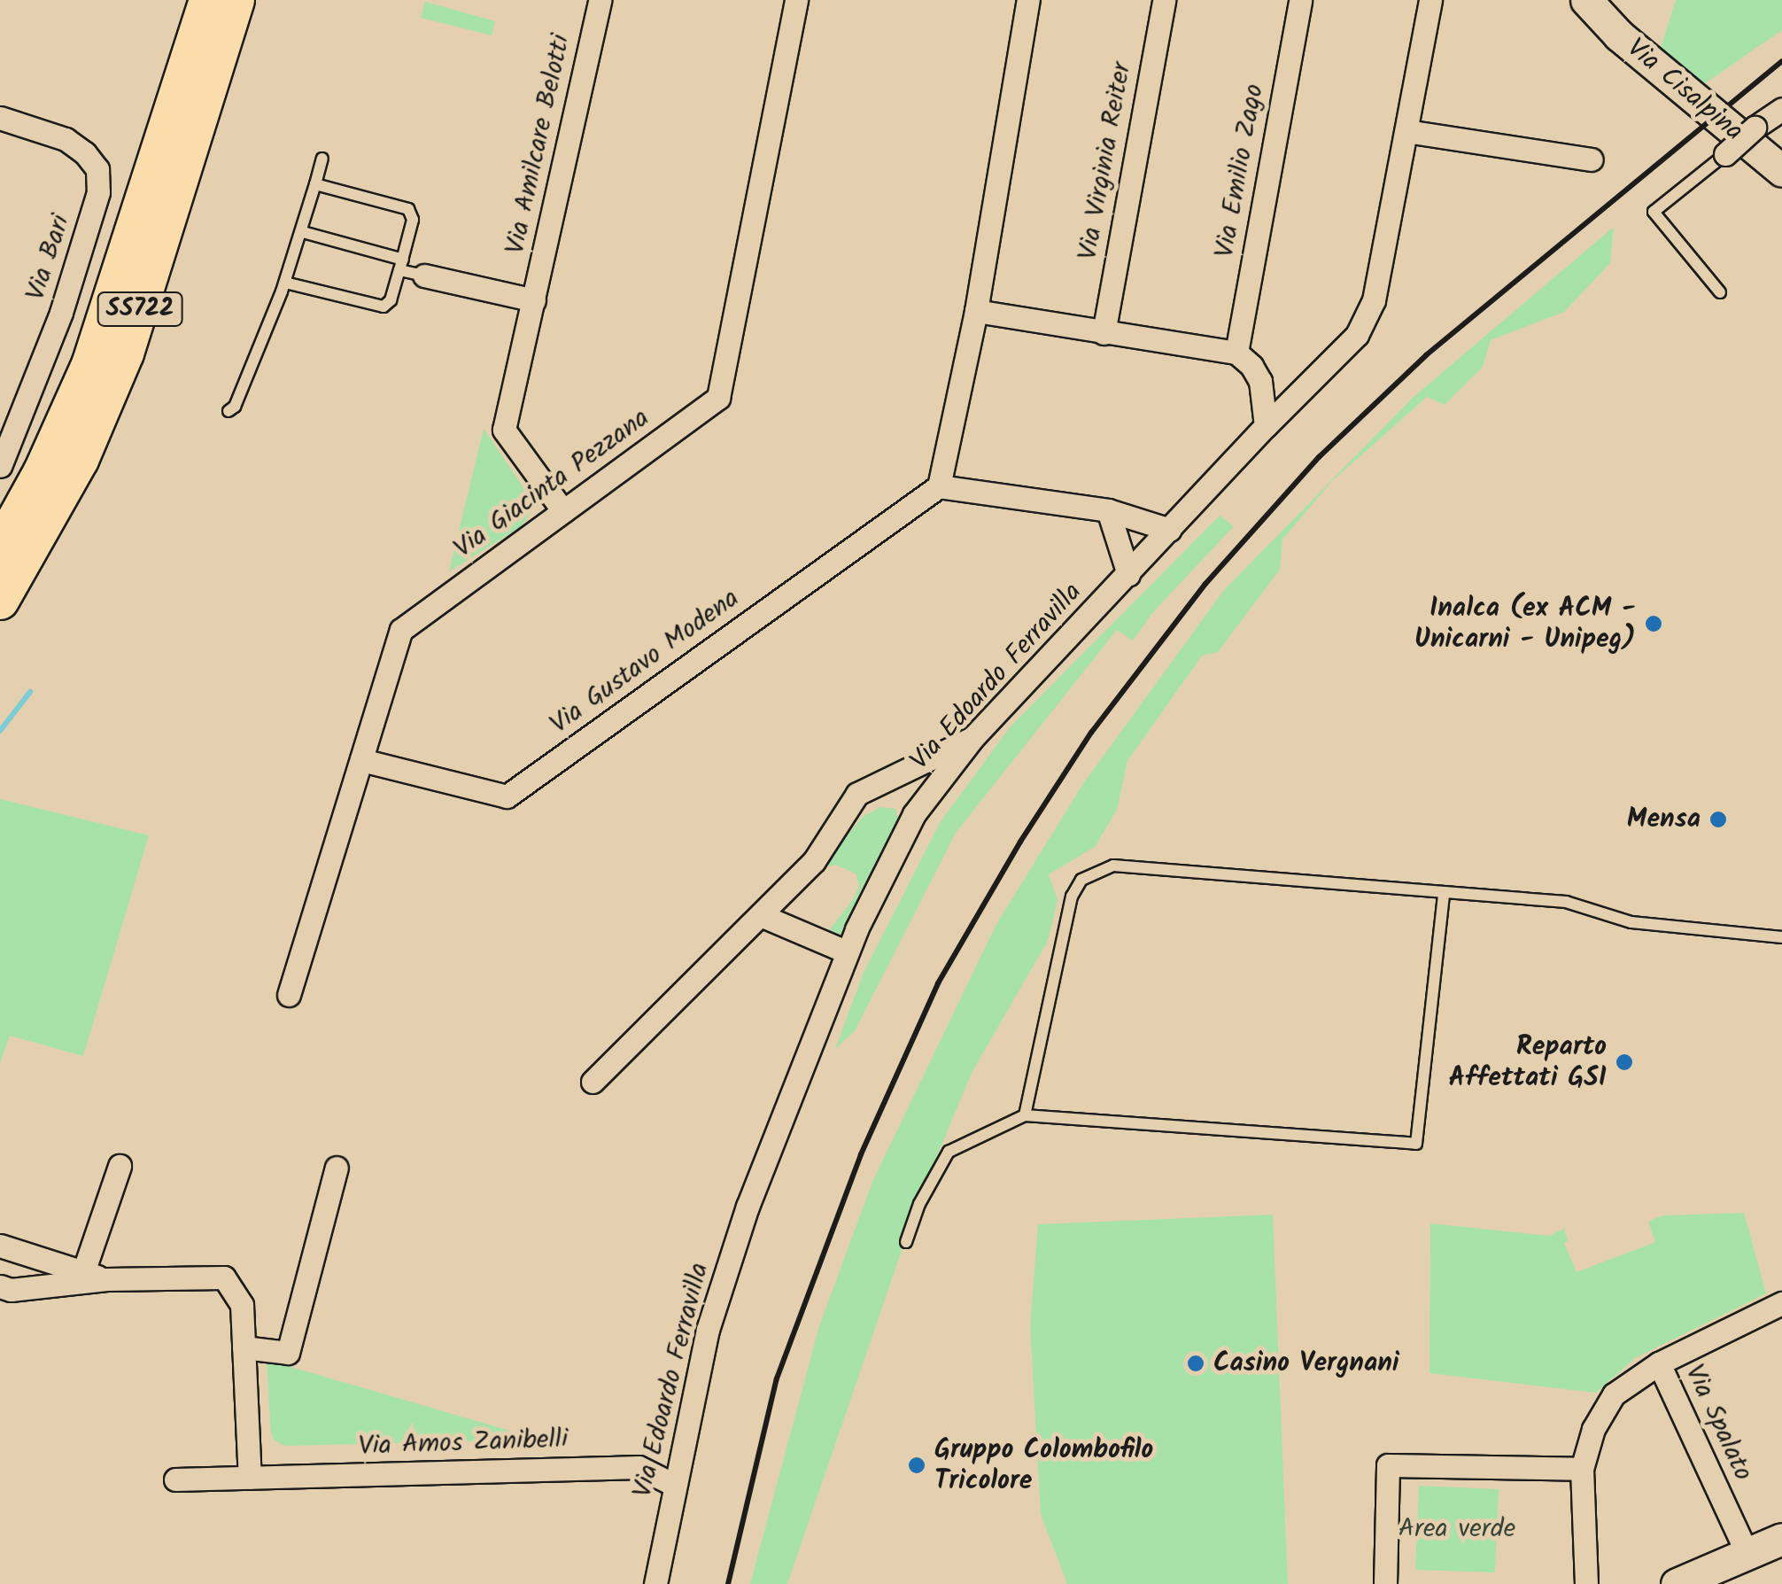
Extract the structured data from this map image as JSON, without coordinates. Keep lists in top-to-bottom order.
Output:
{
  "streets": {
    "highway": ["SS722"],
    "main road": ["Via Cisalpina"],
    "street": [
      "Via Amilcare Belotti",
      "Via Virginia Reiter",
      "Via Emilio Zago",
      "Via Bari",
      "Via Giacinta Pezzana",
      "Via Gustavo Modena",
      "Via Edoardo Ferravilla",
      "Via Spalato",
      "Via Amos Zanibelli"
    ]
  },
  "crossings": [
    ["Via Amilcare Belotti", "Via Giacinta Pezzana"],
    ["Via Giacinta Pezzana", "Via Gustavo Modena"],
    ["Via Edoardo Ferravilla", "Via Amos Zanibelli"]
  ],
  "parks": ["Area verde"],
  "places": [
    "Inalca (ex ACM - Unicarni - Unipeg)",
    "Mensa",
    "Reparto Affettati GSI",
    "Casino Vergnani",
    "Gruppo Colombofilo Tricolore"
  ]
}
